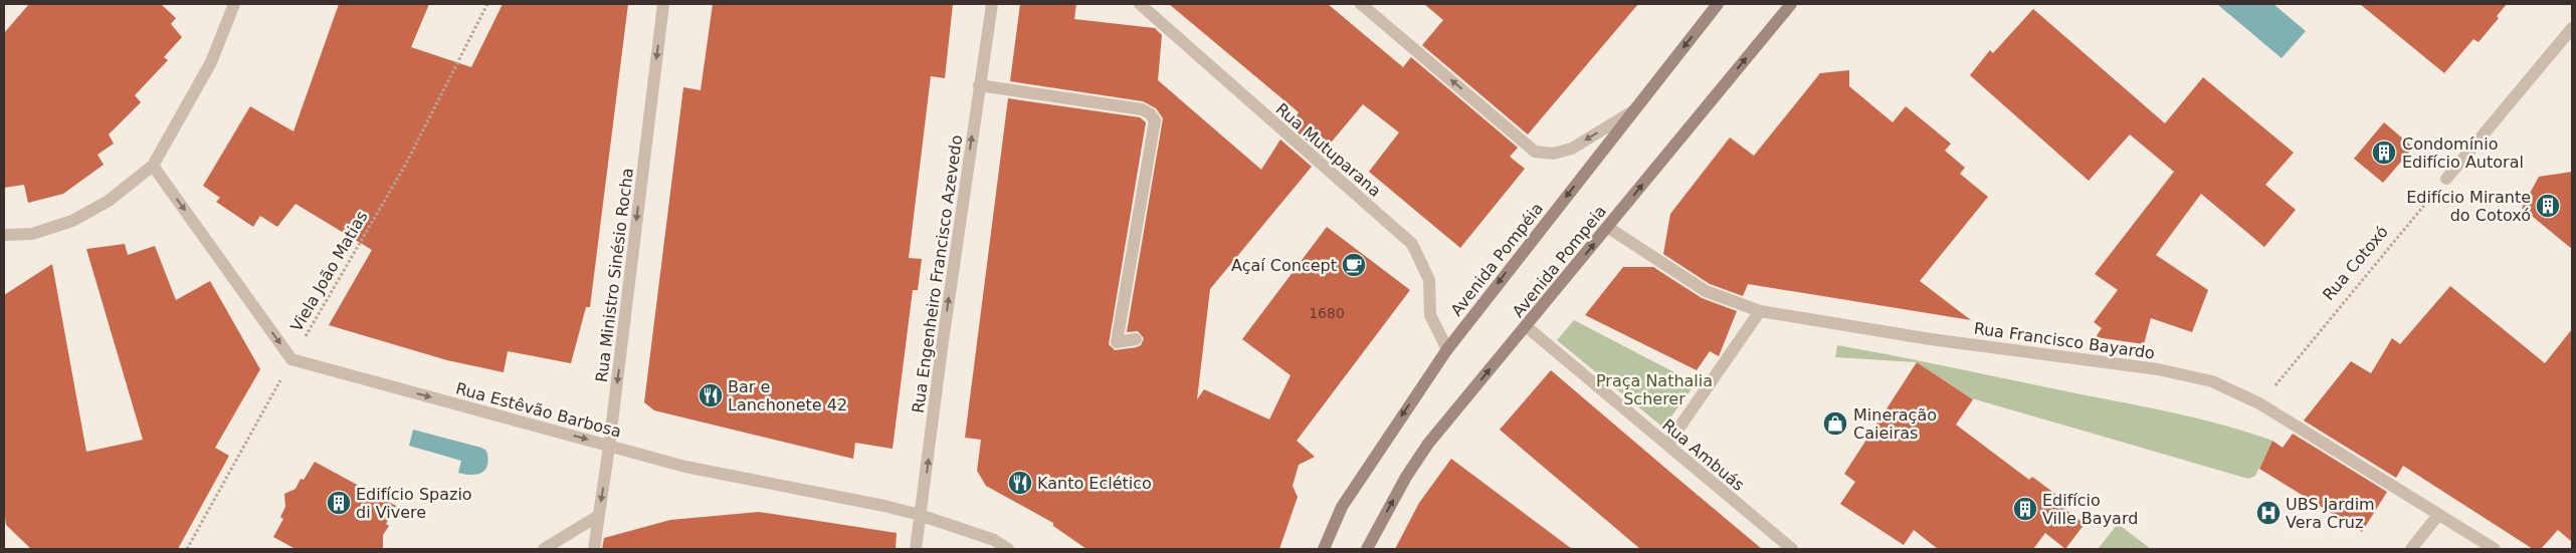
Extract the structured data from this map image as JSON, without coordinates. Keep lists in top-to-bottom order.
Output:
{
  "streets": {
    "main road": ["Avenida Pompéia", "Avenida Pompeia"],
    "street": [
      "Rua Mutuparana",
      "Rua Engenheiro Francisco Azevedo",
      "Rua Ministro Sinésio Rocha",
      "Rua Francisco Bayardo",
      "Rua Estêvão Barbosa",
      "Rua Ambuás"
    ],
    "path": ["Rua Cotoxó", "Viela João Matias"]
  },
  "crossings": [
    ["Rua Mutuparana", "Avenida Pompéia"],
    ["Avenida Pompeia", "Rua Francisco Bayardo"],
    ["Avenida Pompeia", "Rua Ambuás"],
    ["Rua Cotoxó", "Rua Francisco Bayardo"],
    ["Viela João Matias", "Rua Estêvão Barbosa"],
    ["Rua Engenheiro Francisco Azevedo", "Rua Estêvão Barbosa"],
    ["Rua Ministro Sinésio Rocha", "Rua Estêvão Barbosa"]
  ],
  "one_way": [
    "Avenida Pompéia",
    "Avenida Pompeia",
    "Rua Engenheiro Francisco Azevedo",
    "Rua Ministro Sinésio Rocha",
    "Rua Estêvão Barbosa"
  ],
  "parks": ["Praça Nathalia Scherer"],
  "places": {
    "building": [
      "Condomínio Edifício Autoral",
      "Edifício Mirante do Cotoxó",
      "Edifício Spazio di Vivere",
      "Edifício Ville Bayard"
    ],
    "cafe": ["Açaí Concept"],
    "restaurant": ["Bar e Lanchonete 42", "Kanto Eclético"],
    "shop": ["Mineração Caieiras"],
    "hospital": ["UBS Jardim Vera Cruz"]
  },
  "house_numbers": ["1680"]
}
